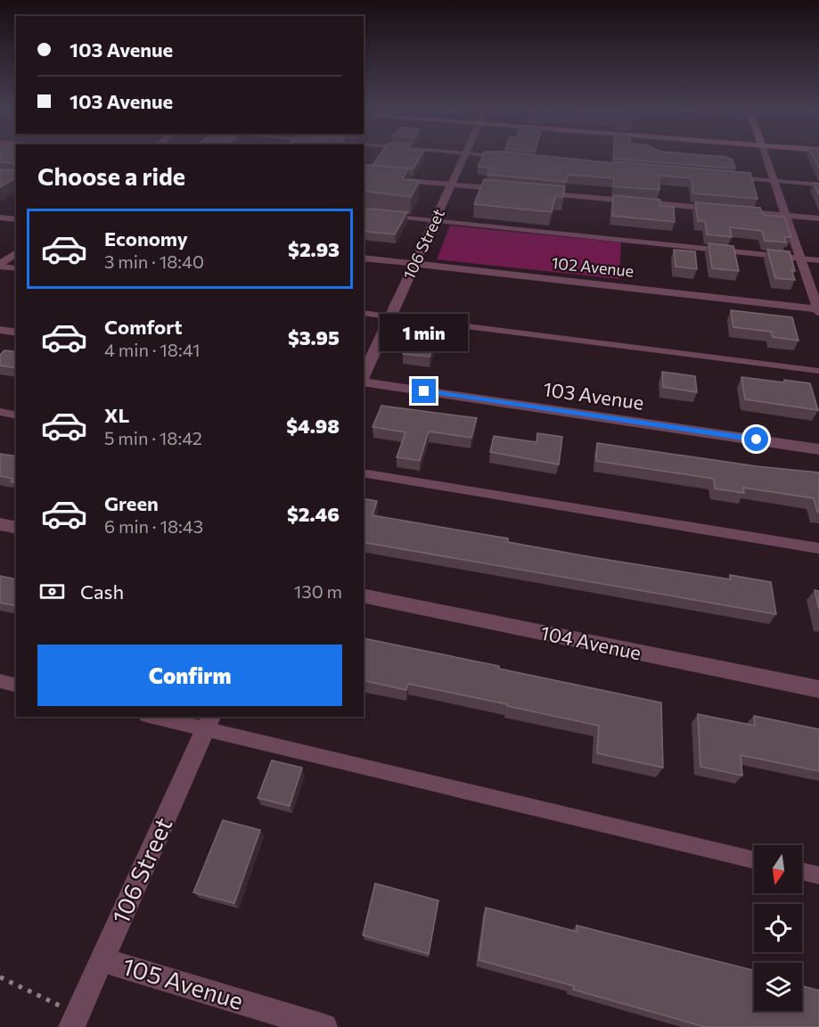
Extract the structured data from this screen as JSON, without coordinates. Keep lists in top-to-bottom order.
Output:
{
  "streets": {
    "street": [
      "106 Street",
      "102 Avenue",
      "103 Avenue",
      "104 Avenue",
      "105 Avenue"
    ]
  },
  "crossings": [
    ["106 Street", "102 Avenue"],
    ["106 Street", "105 Avenue"]
  ],
  "north": "bottom",
  "page": {
    "banner": ["103 Avenue", "103 Avenue"],
    "heading": "Choose a ride",
    "list": [
      {
        "name": "Economy",
        "note": "3 min · 18:40",
        "value": "$2.93"
      },
      {
        "name": "Comfort",
        "note": "4 min · 18:41",
        "value": "$3.95"
      },
      {
        "name": "XL",
        "note": "5 min · 18:42",
        "value": "$4.98"
      },
      {
        "name": "Green",
        "note": "6 min · 18:43",
        "value": "$2.46"
      }
    ],
    "bubble": "1 min",
    "pay": ["Cash", "130 m"],
    "buttons": "Confirm"
  }
}
